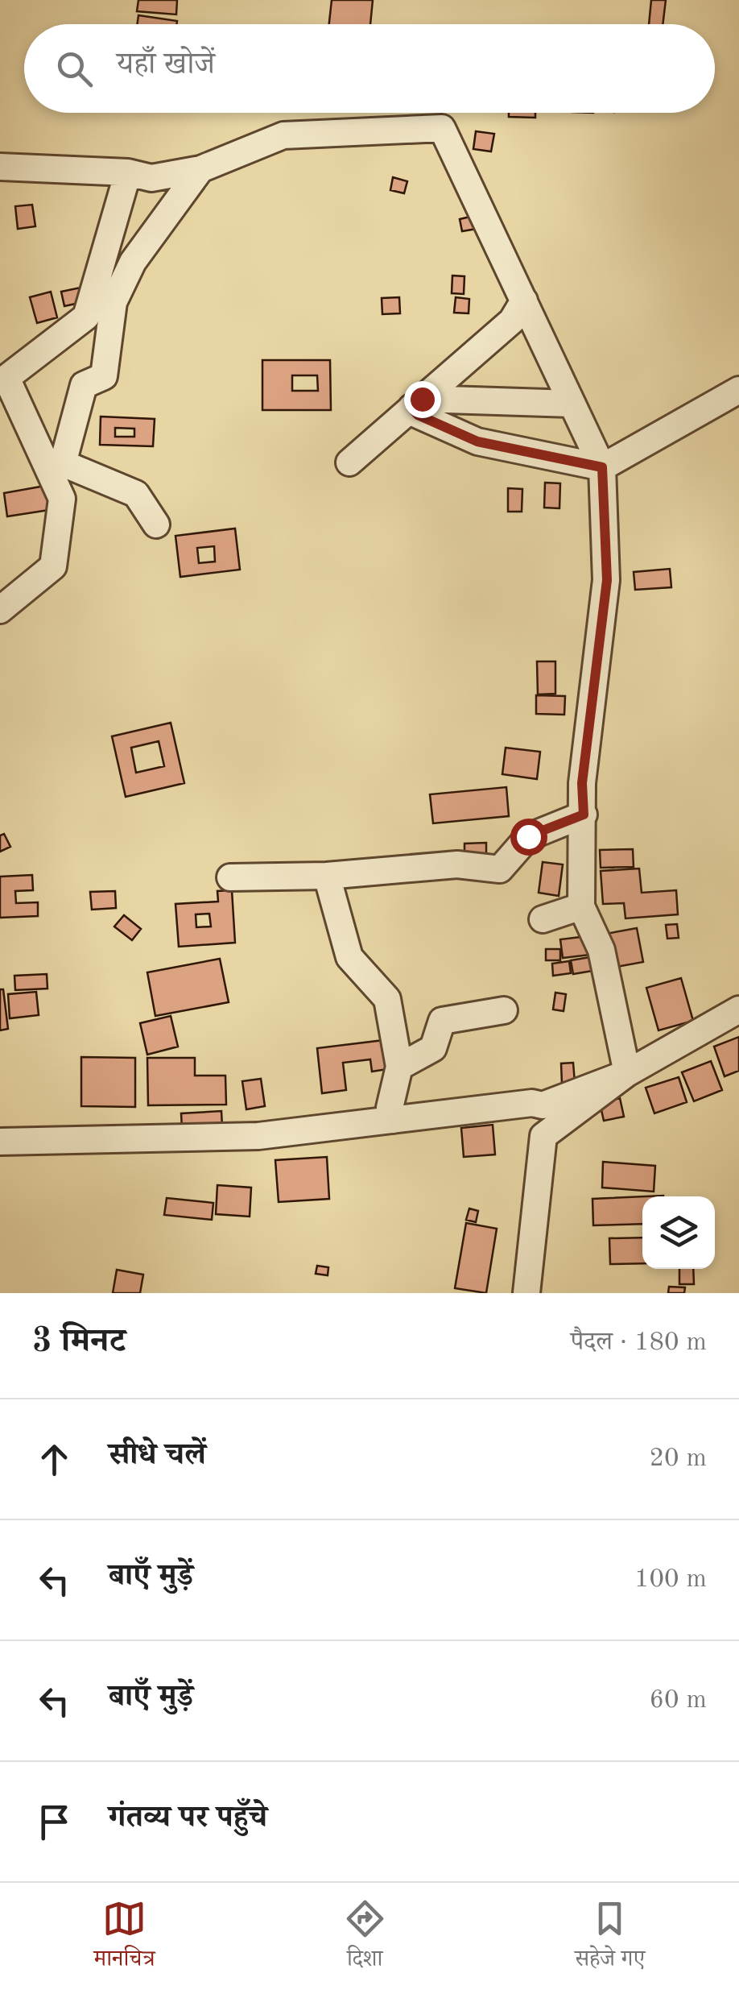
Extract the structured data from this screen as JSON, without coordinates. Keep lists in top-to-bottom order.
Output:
{
  "page": {
    "search": "यहाँ खोजें",
    "heading": ["3 मिनट", "पैदल · 180 m"],
    "list": [
      ["सीधे चलें", "20 m"],
      ["बाएँ मुड़ें", "100 m"],
      ["बाएँ मुड़ें", "60 m"],
      "गंतव्य पर पहुँचे"
    ],
    "nav": ["मानचित्र", "दिशा", "सहेजे गए"]
  }
}
